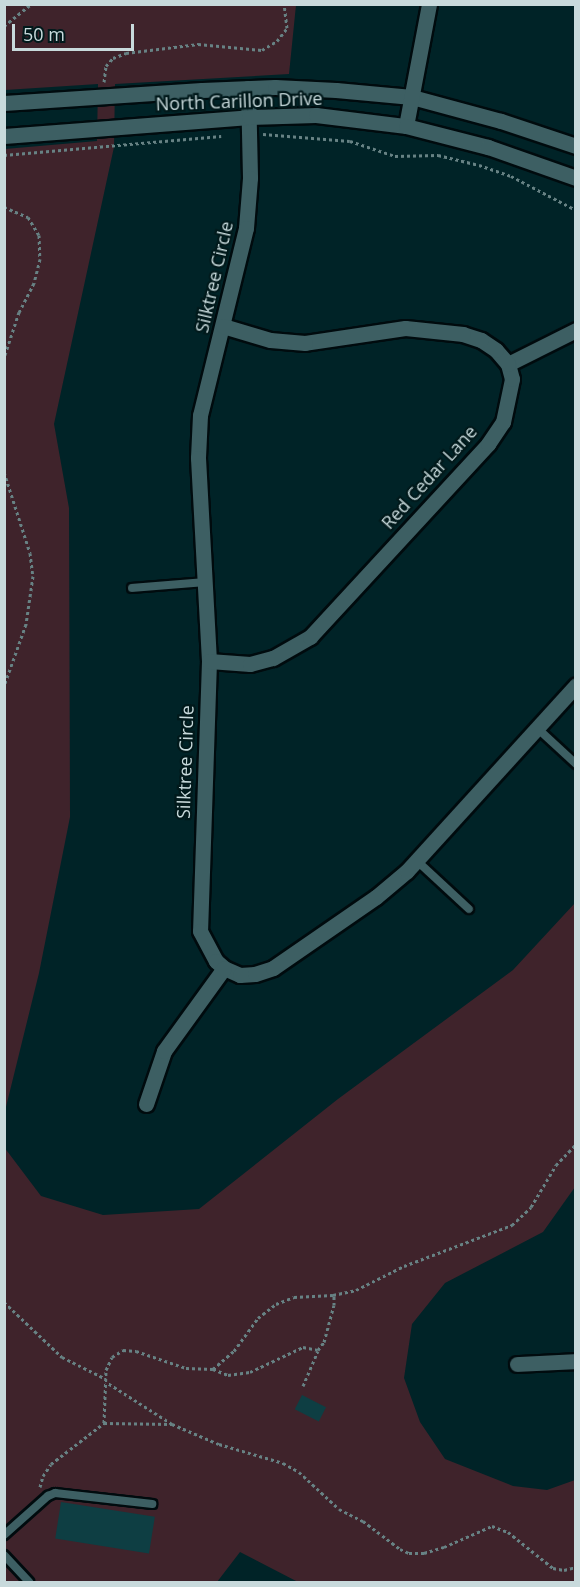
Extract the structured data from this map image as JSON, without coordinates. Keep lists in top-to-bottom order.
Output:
{
  "streets": {
    "street": ["North Carillon Drive", "Silktree Circle", "Red Cedar Lane"]
  },
  "crossings": [
    ["North Carillon Drive", "Silktree Circle"],
    ["Silktree Circle", "Red Cedar Lane"]
  ],
  "scale_bar": "50 m"
}
